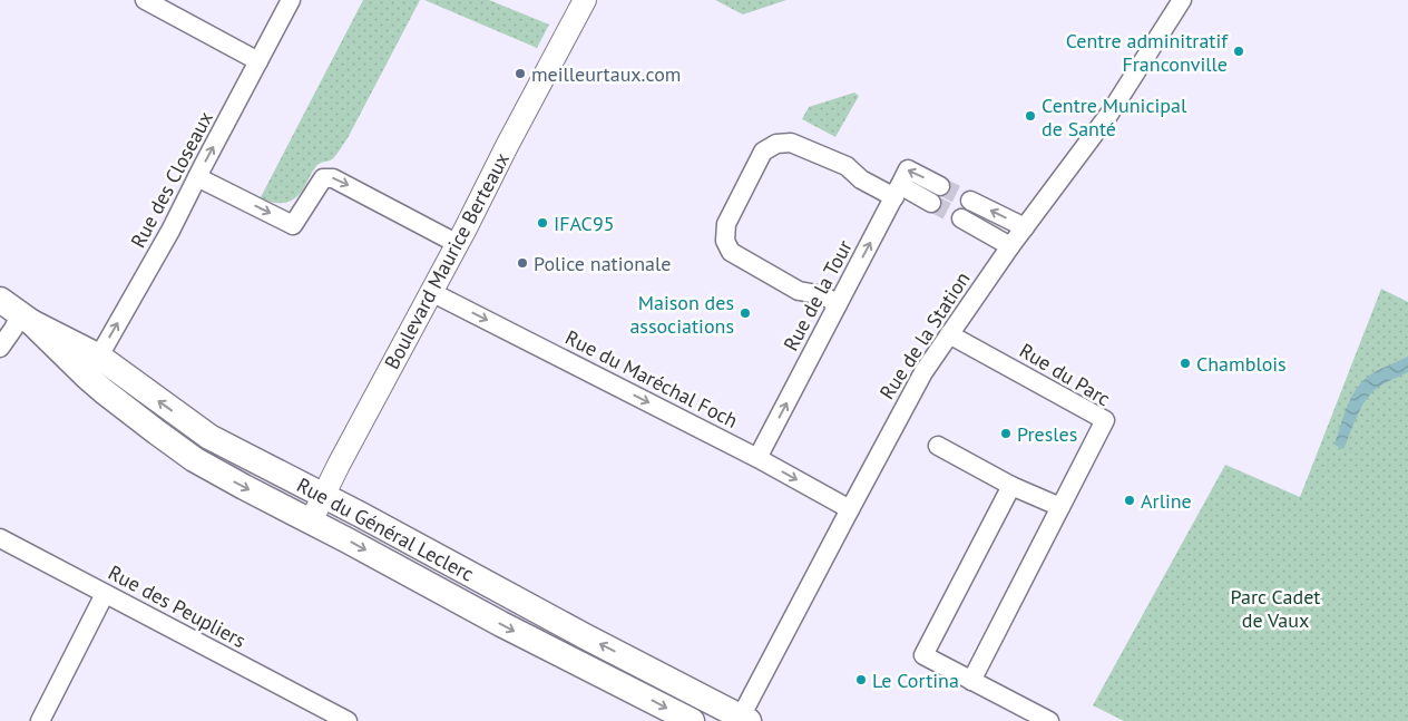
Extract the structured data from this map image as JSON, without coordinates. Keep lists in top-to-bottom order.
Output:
{
  "streets": {
    "main road": ["Rue du Général Leclerc"],
    "street": [
      "Rue des Closeaux",
      "Boulevard Maurice Berteaux",
      "Rue de la Tour",
      "Rue de la Station",
      "Rue du Parc",
      "Rue du Maréchal Foch",
      "Rue des Peupliers"
    ]
  },
  "crossings": [
    ["Rue des Closeaux", "Rue du Général Leclerc"],
    ["Boulevard Maurice Berteaux", "Rue du Maréchal Foch"],
    ["Boulevard Maurice Berteaux", "Rue du Général Leclerc"],
    ["Rue de la Tour", "Rue du Maréchal Foch"],
    ["Rue de la Station", "Rue du Parc"],
    ["Rue de la Station", "Rue du Maréchal Foch"],
    ["Rue de la Station", "Rue du Général Leclerc"]
  ],
  "one_way": ["Rue des Closeaux", "Rue de la Tour", "Rue du Maréchal Foch"],
  "parks": ["Parc Cadet de Vaux"],
  "places": [
    "Centre adminitratif Franconville",
    "meilleurtaux.com",
    "Centre Municipal de Santé",
    "IFAC95",
    "Police nationale",
    "Maison des associations",
    "Chamblois",
    "Presles",
    "Arline",
    "Le Cortina"
  ]
}
